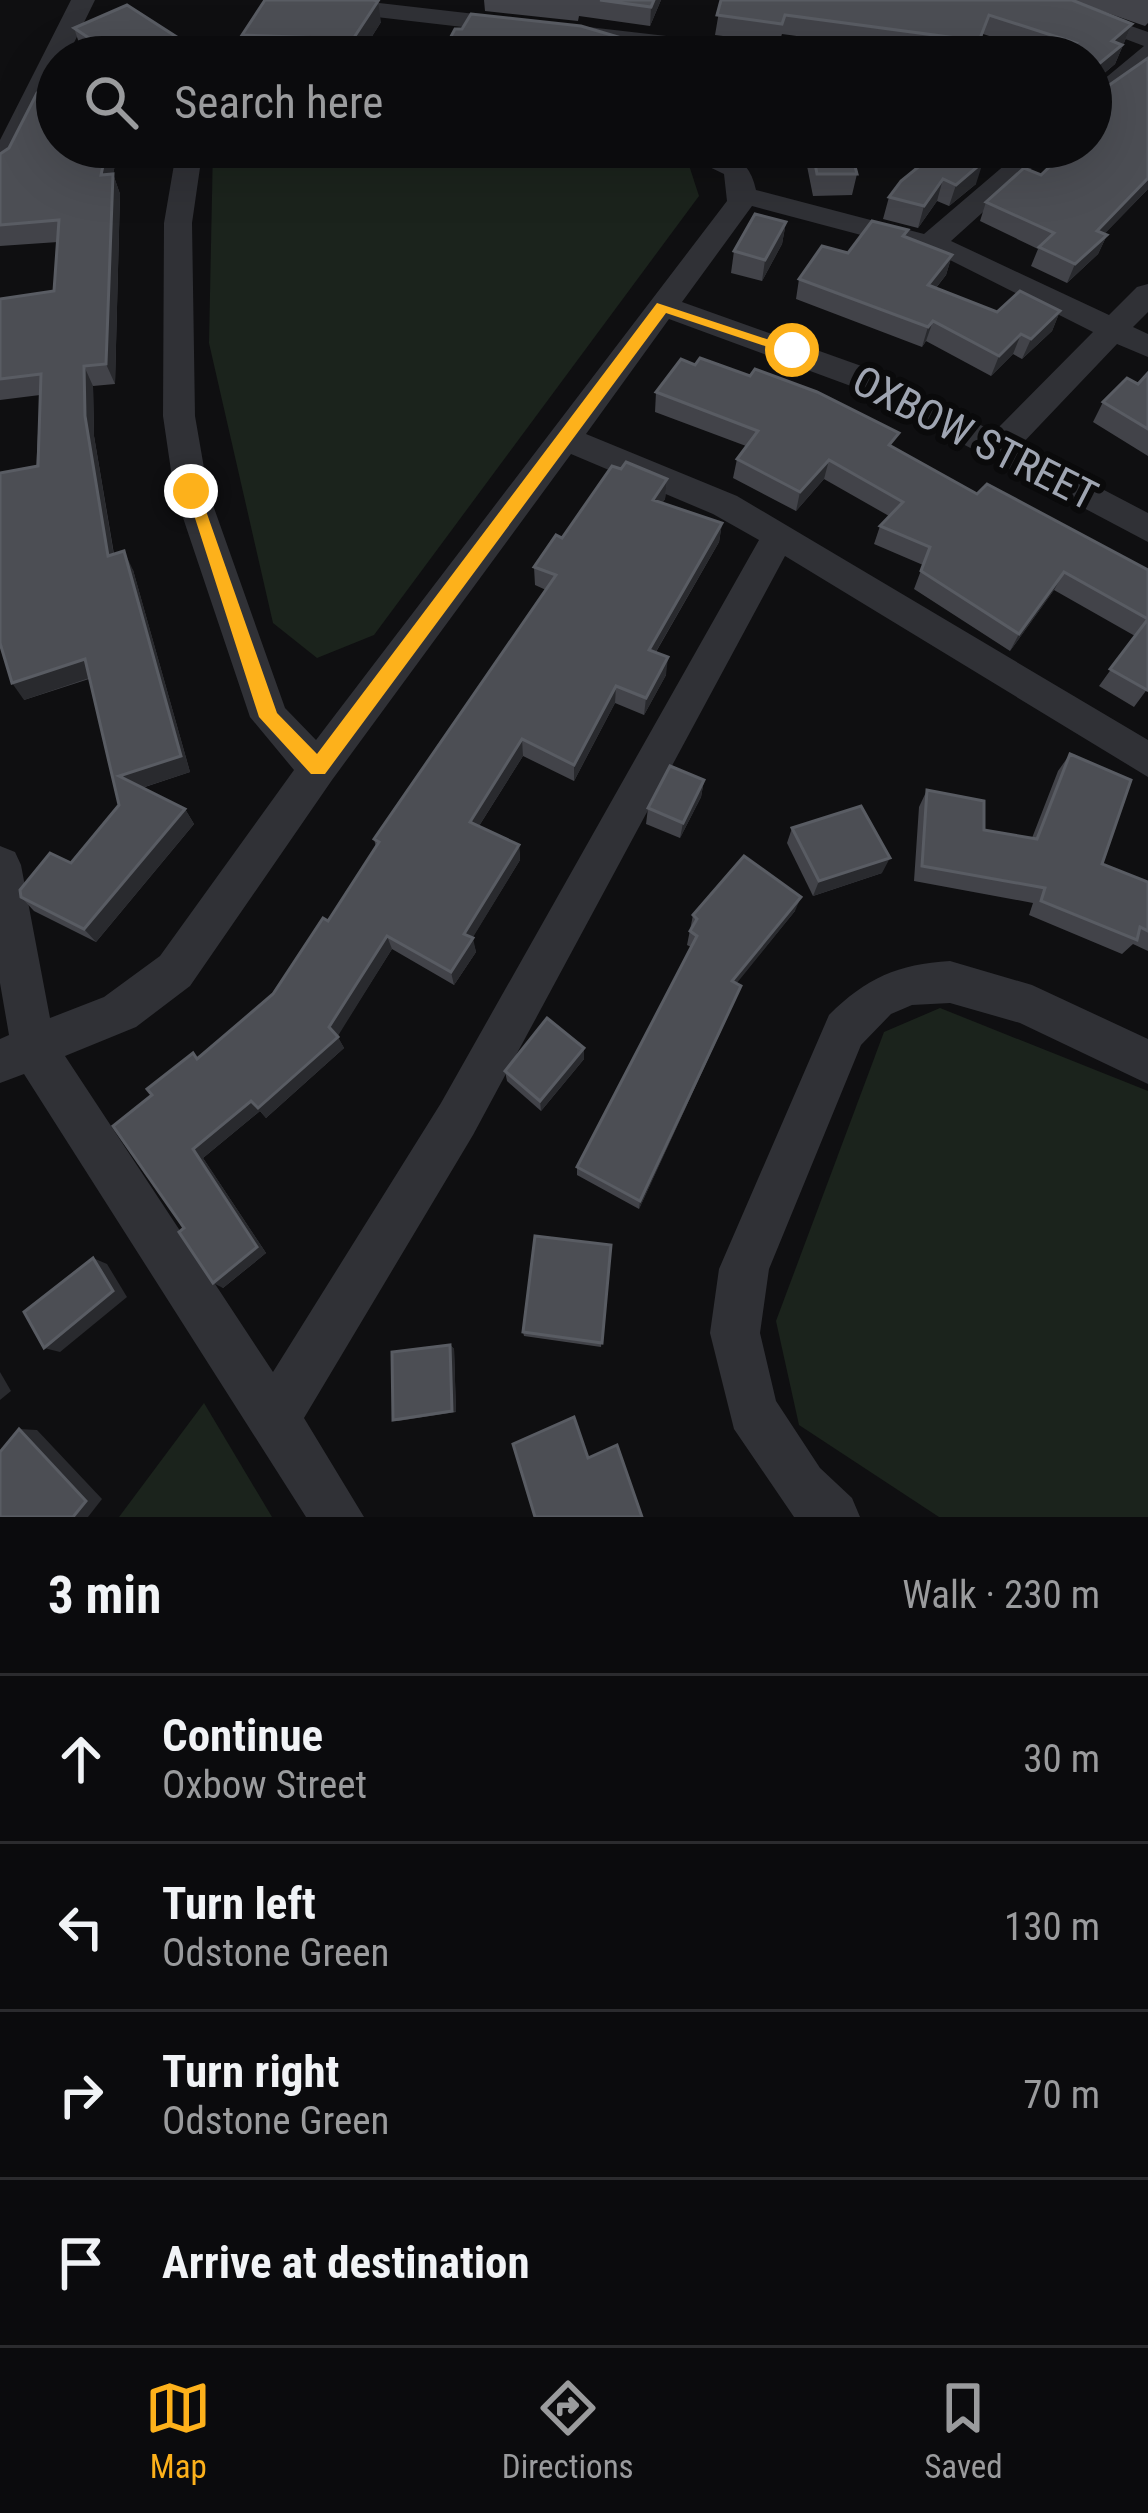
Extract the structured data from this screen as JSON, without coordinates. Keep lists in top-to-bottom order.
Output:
{
  "streets": {
    "street": ["OXBOW STREET"]
  },
  "page": {
    "search": "Search here",
    "heading": ["3 min", "Walk · 230 m"],
    "list": [
      ["Continue", "Oxbow Street", "30 m"],
      ["Turn left", "Odstone Green", "130 m"],
      ["Turn right", "Odstone Green", "70 m"],
      "Arrive at destination"
    ],
    "nav": ["Map", "Directions", "Saved"]
  }
}
